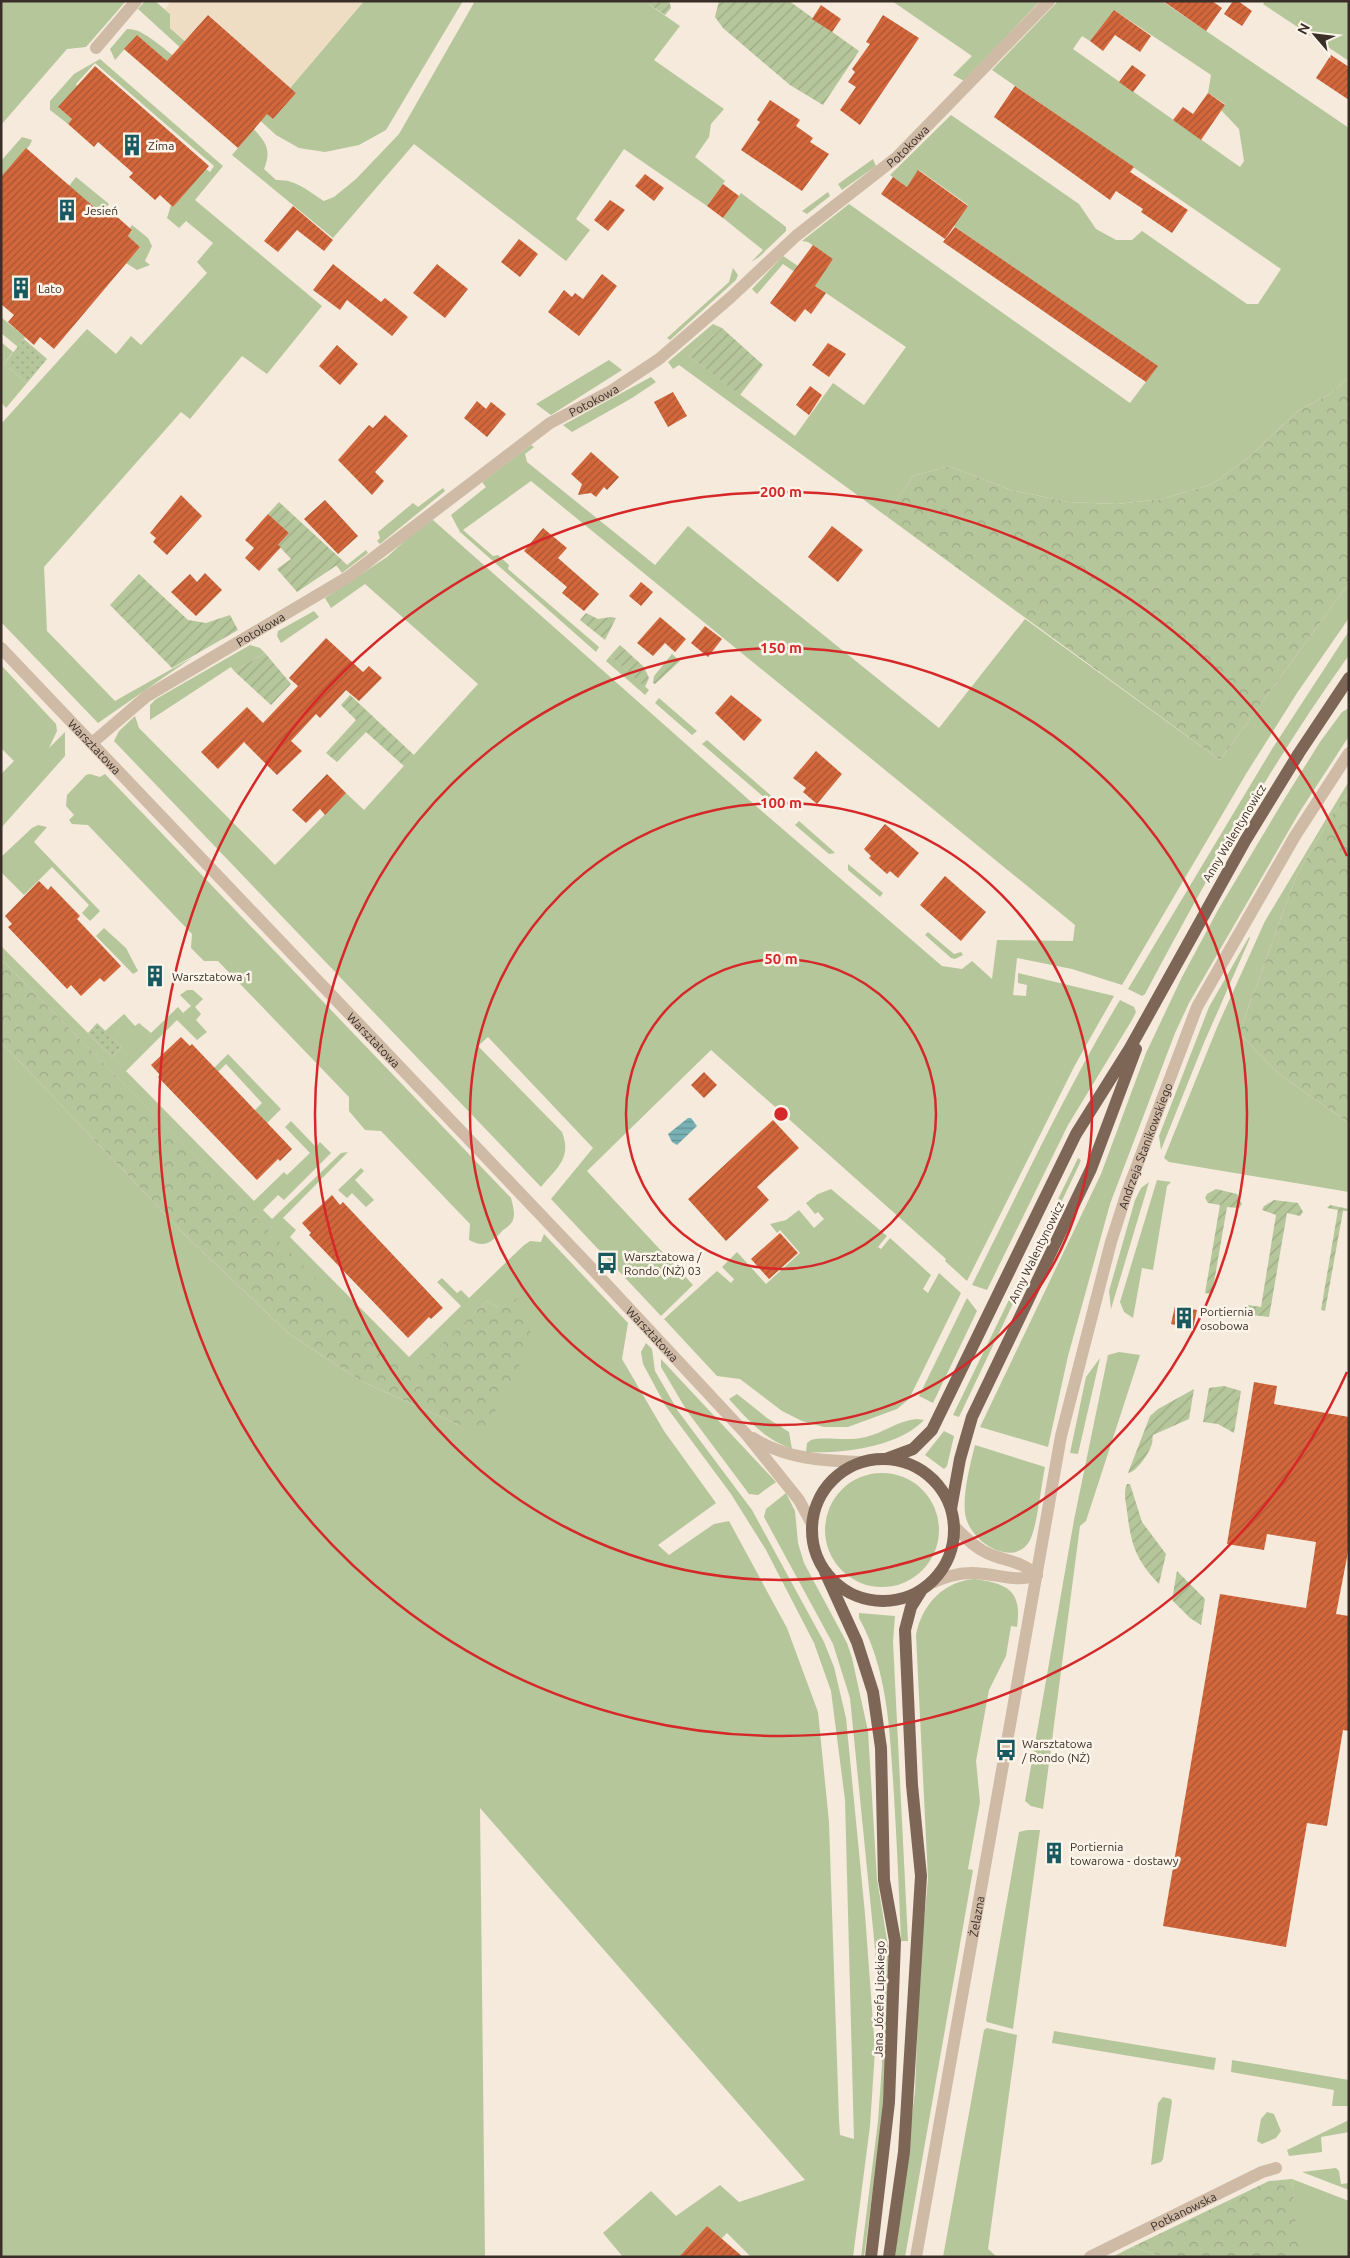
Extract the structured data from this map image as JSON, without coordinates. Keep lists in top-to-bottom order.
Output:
{
  "streets": {
    "main road": ["Anny Walentynowicz", "Jana Józefa Lipskiego"],
    "street": [
      "Potokowa",
      "Warsztatowa",
      "Andrzeja Stanikowskiego",
      "Żelazna",
      "Potkanowska"
    ]
  },
  "crossings": [
    ["Potokowa", "Warsztatowa"],
    ["Warsztatowa", "Anny Walentynowicz"],
    ["Warsztatowa", "Jana Józefa Lipskiego"],
    ["Anny Walentynowicz", "Jana Józefa Lipskiego"],
    ["Andrzeja Stanikowskiego", "Żelazna"]
  ],
  "places": {
    "building": [
      "Zima",
      "Jesień",
      "Lato",
      "Warsztatowa 1",
      "Portiernia osobowa",
      "Portiernia towarowa - dostawy"
    ],
    "bus stop": ["Warsztatowa / Rondo (NŻ) 03", "Warsztatowa / Rondo (NŻ)"]
  },
  "north": "top left",
  "rings": [
    "200 m",
    "150 m",
    "100 m",
    "50 m"
  ]
}
